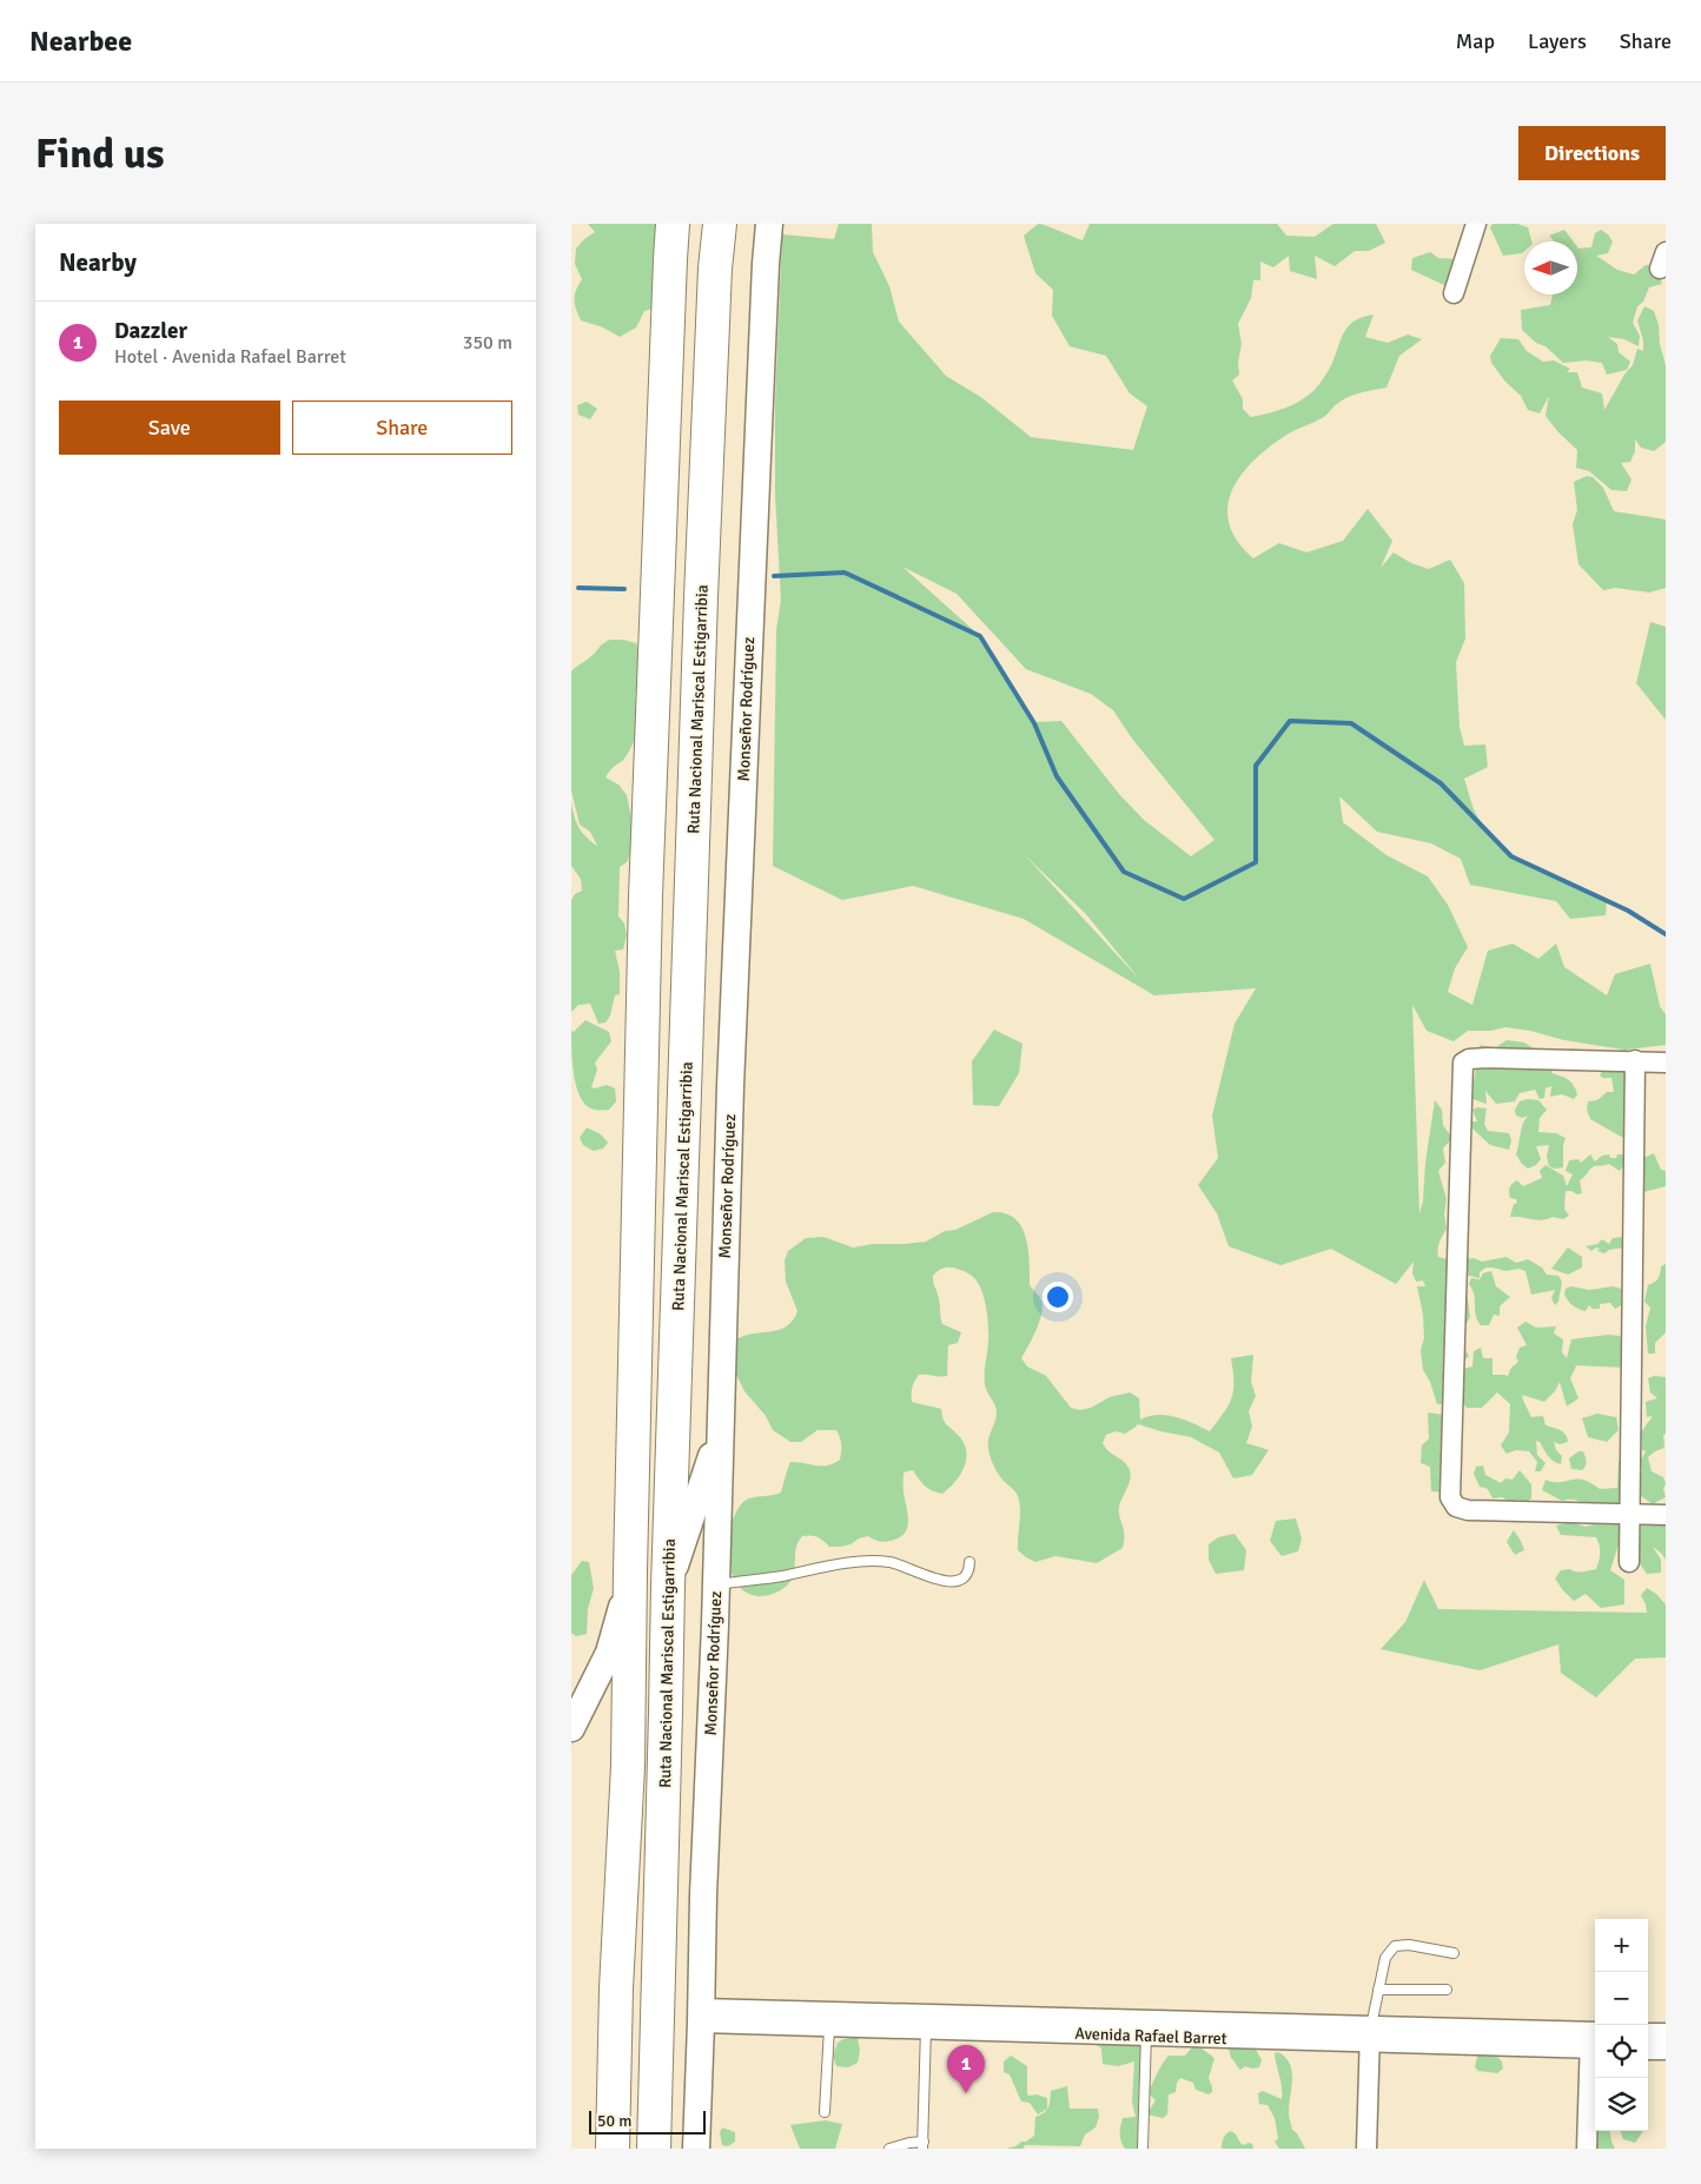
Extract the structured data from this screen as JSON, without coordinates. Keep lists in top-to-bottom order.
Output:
{
  "streets": {
    "highway": ["Ruta Nacional Mariscal Estigarribia"],
    "street": ["Monseñor Rodríguez", "Avenida Rafael Barret"]
  },
  "crossings": [
    ["Monseñor Rodríguez", "Avenida Rafael Barret"]
  ],
  "scale_bar": "50 m",
  "north": "left",
  "page": {
    "header": "Nearbee",
    "nav": ["Map", "Layers", "Share"],
    "buttons": [
      "Directions",
      ["Save", "Share"]
    ],
    "title": "Find us",
    "heading": "Nearby",
    "list": [
      {
        "mark": "1",
        "name": "Dazzler",
        "note": "Hotel · Avenida Rafael Barret",
        "value": "350 m"
      }
    ],
    "map_buttons": ["+", "−"],
    "pins": "1",
    "scale": "50 m"
  }
}
